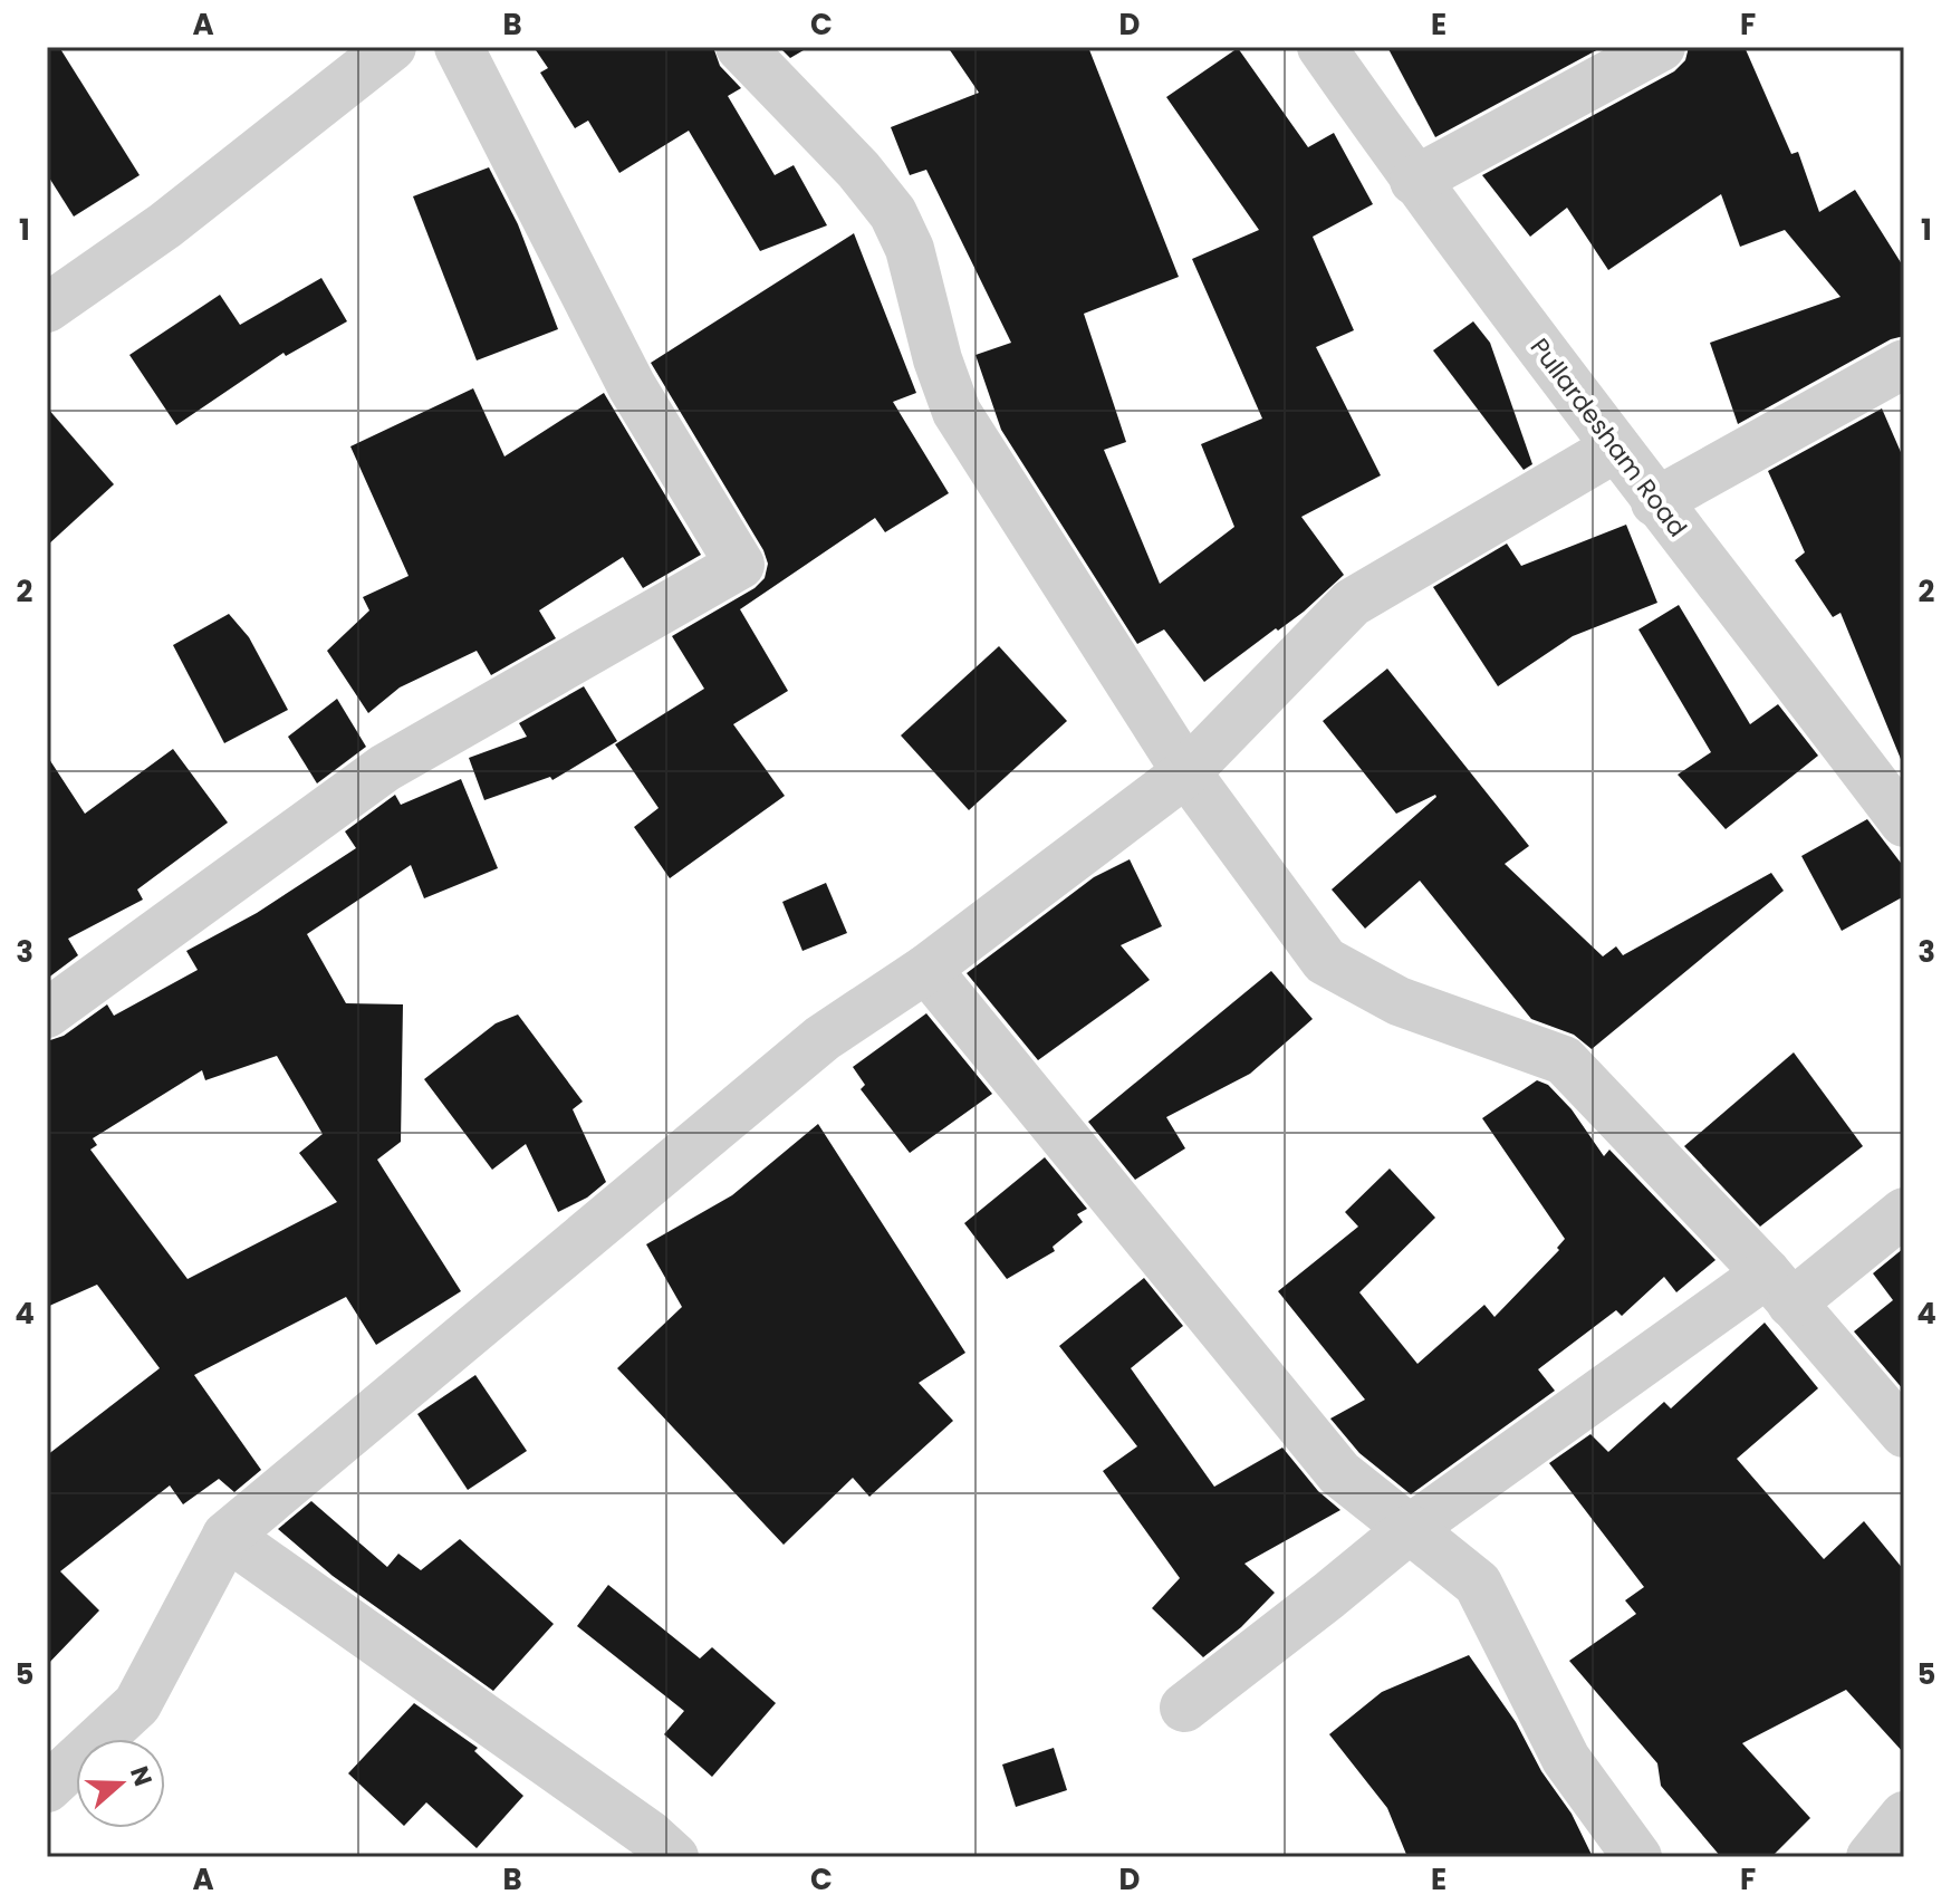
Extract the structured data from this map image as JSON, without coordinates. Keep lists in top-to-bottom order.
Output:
{
  "streets": {
    "street": ["Pullardesham Road"]
  },
  "north": "right",
  "grid": {
    "columns": [
      "A",
      "B",
      "C",
      "D",
      "E",
      "F"
    ],
    "rows": [
      "1",
      "2",
      "3",
      "4",
      "5"
    ]
  }
}
